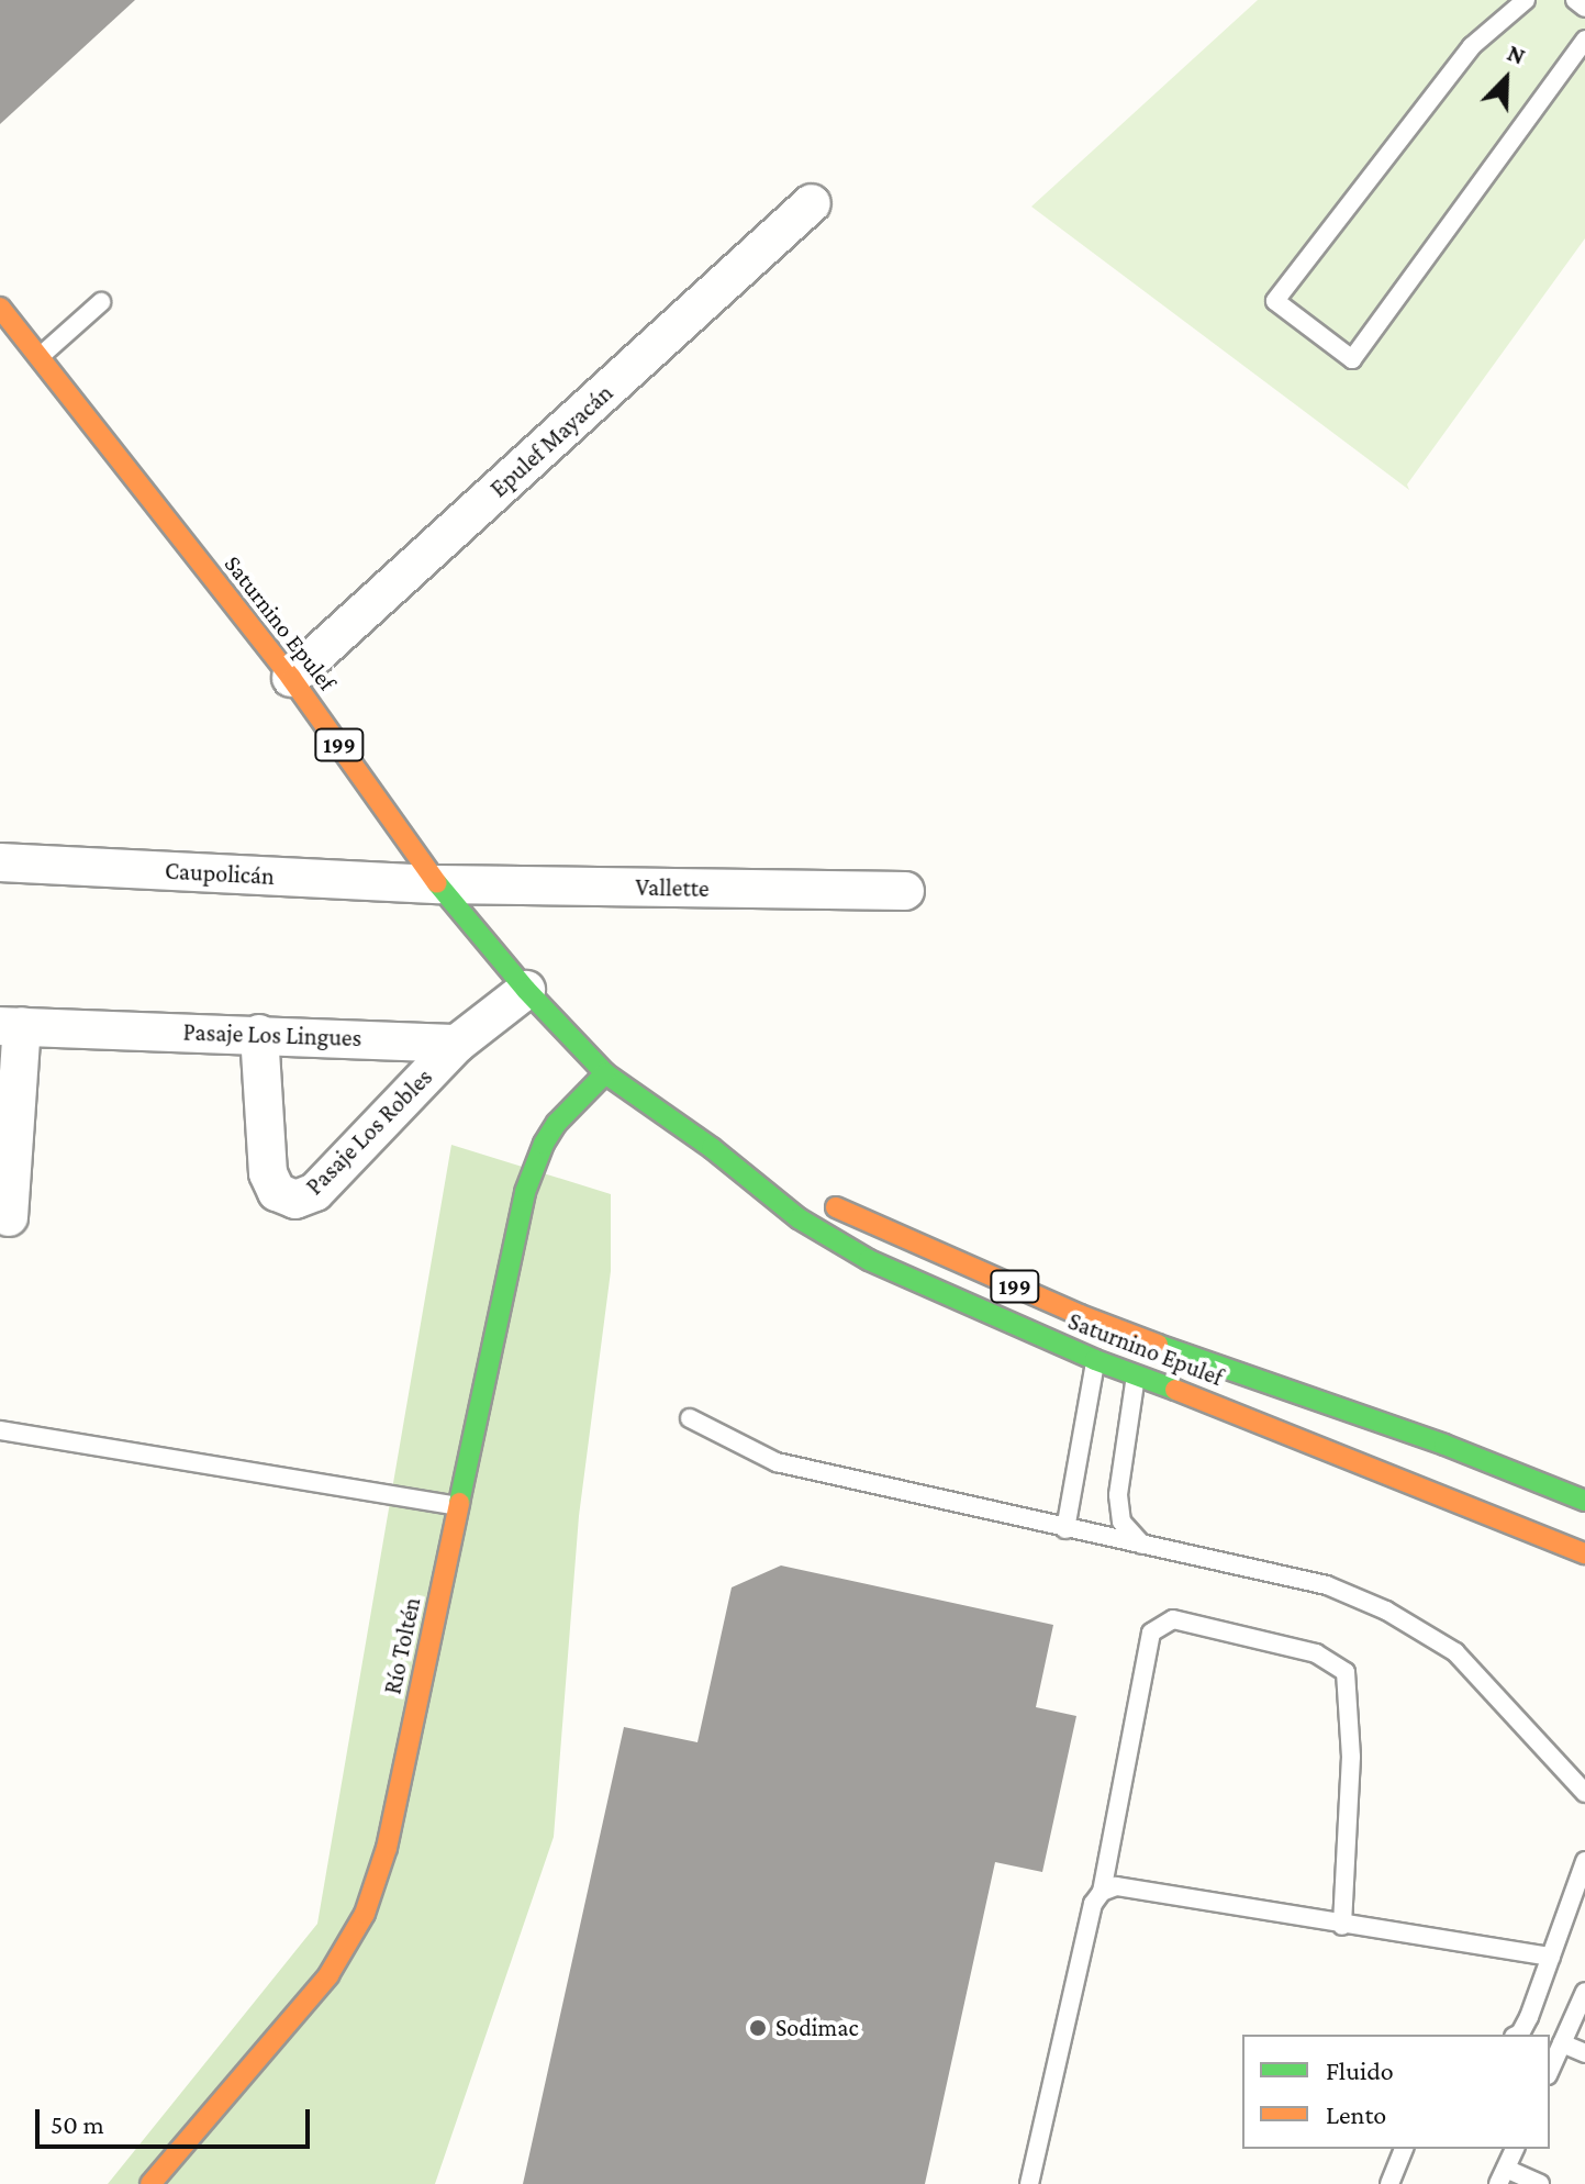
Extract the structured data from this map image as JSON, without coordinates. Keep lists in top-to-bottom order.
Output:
{
  "streets": {
    "main road": ["Saturnino Epulef", "199", "Río Toltén"],
    "street": [
      "Epulef Mayacán",
      "Caupolicán",
      "Vallette",
      "Pasaje Los Lingues",
      "Pasaje Los Robles"
    ]
  },
  "crossings": [
    ["Epulef Mayacán", "Saturnino Epulef"],
    ["Saturnino Epulef", "Caupolicán"],
    ["Saturnino Epulef", "Vallette"],
    ["Saturnino Epulef", "Río Toltén"],
    ["Caupolicán", "Vallette"],
    ["Pasaje Los Lingues", "Pasaje Los Robles"]
  ],
  "places": ["Sodimac"],
  "legend": ["Fluido", "Lento"],
  "scale_bar": "50 m",
  "north": "top right"
}
